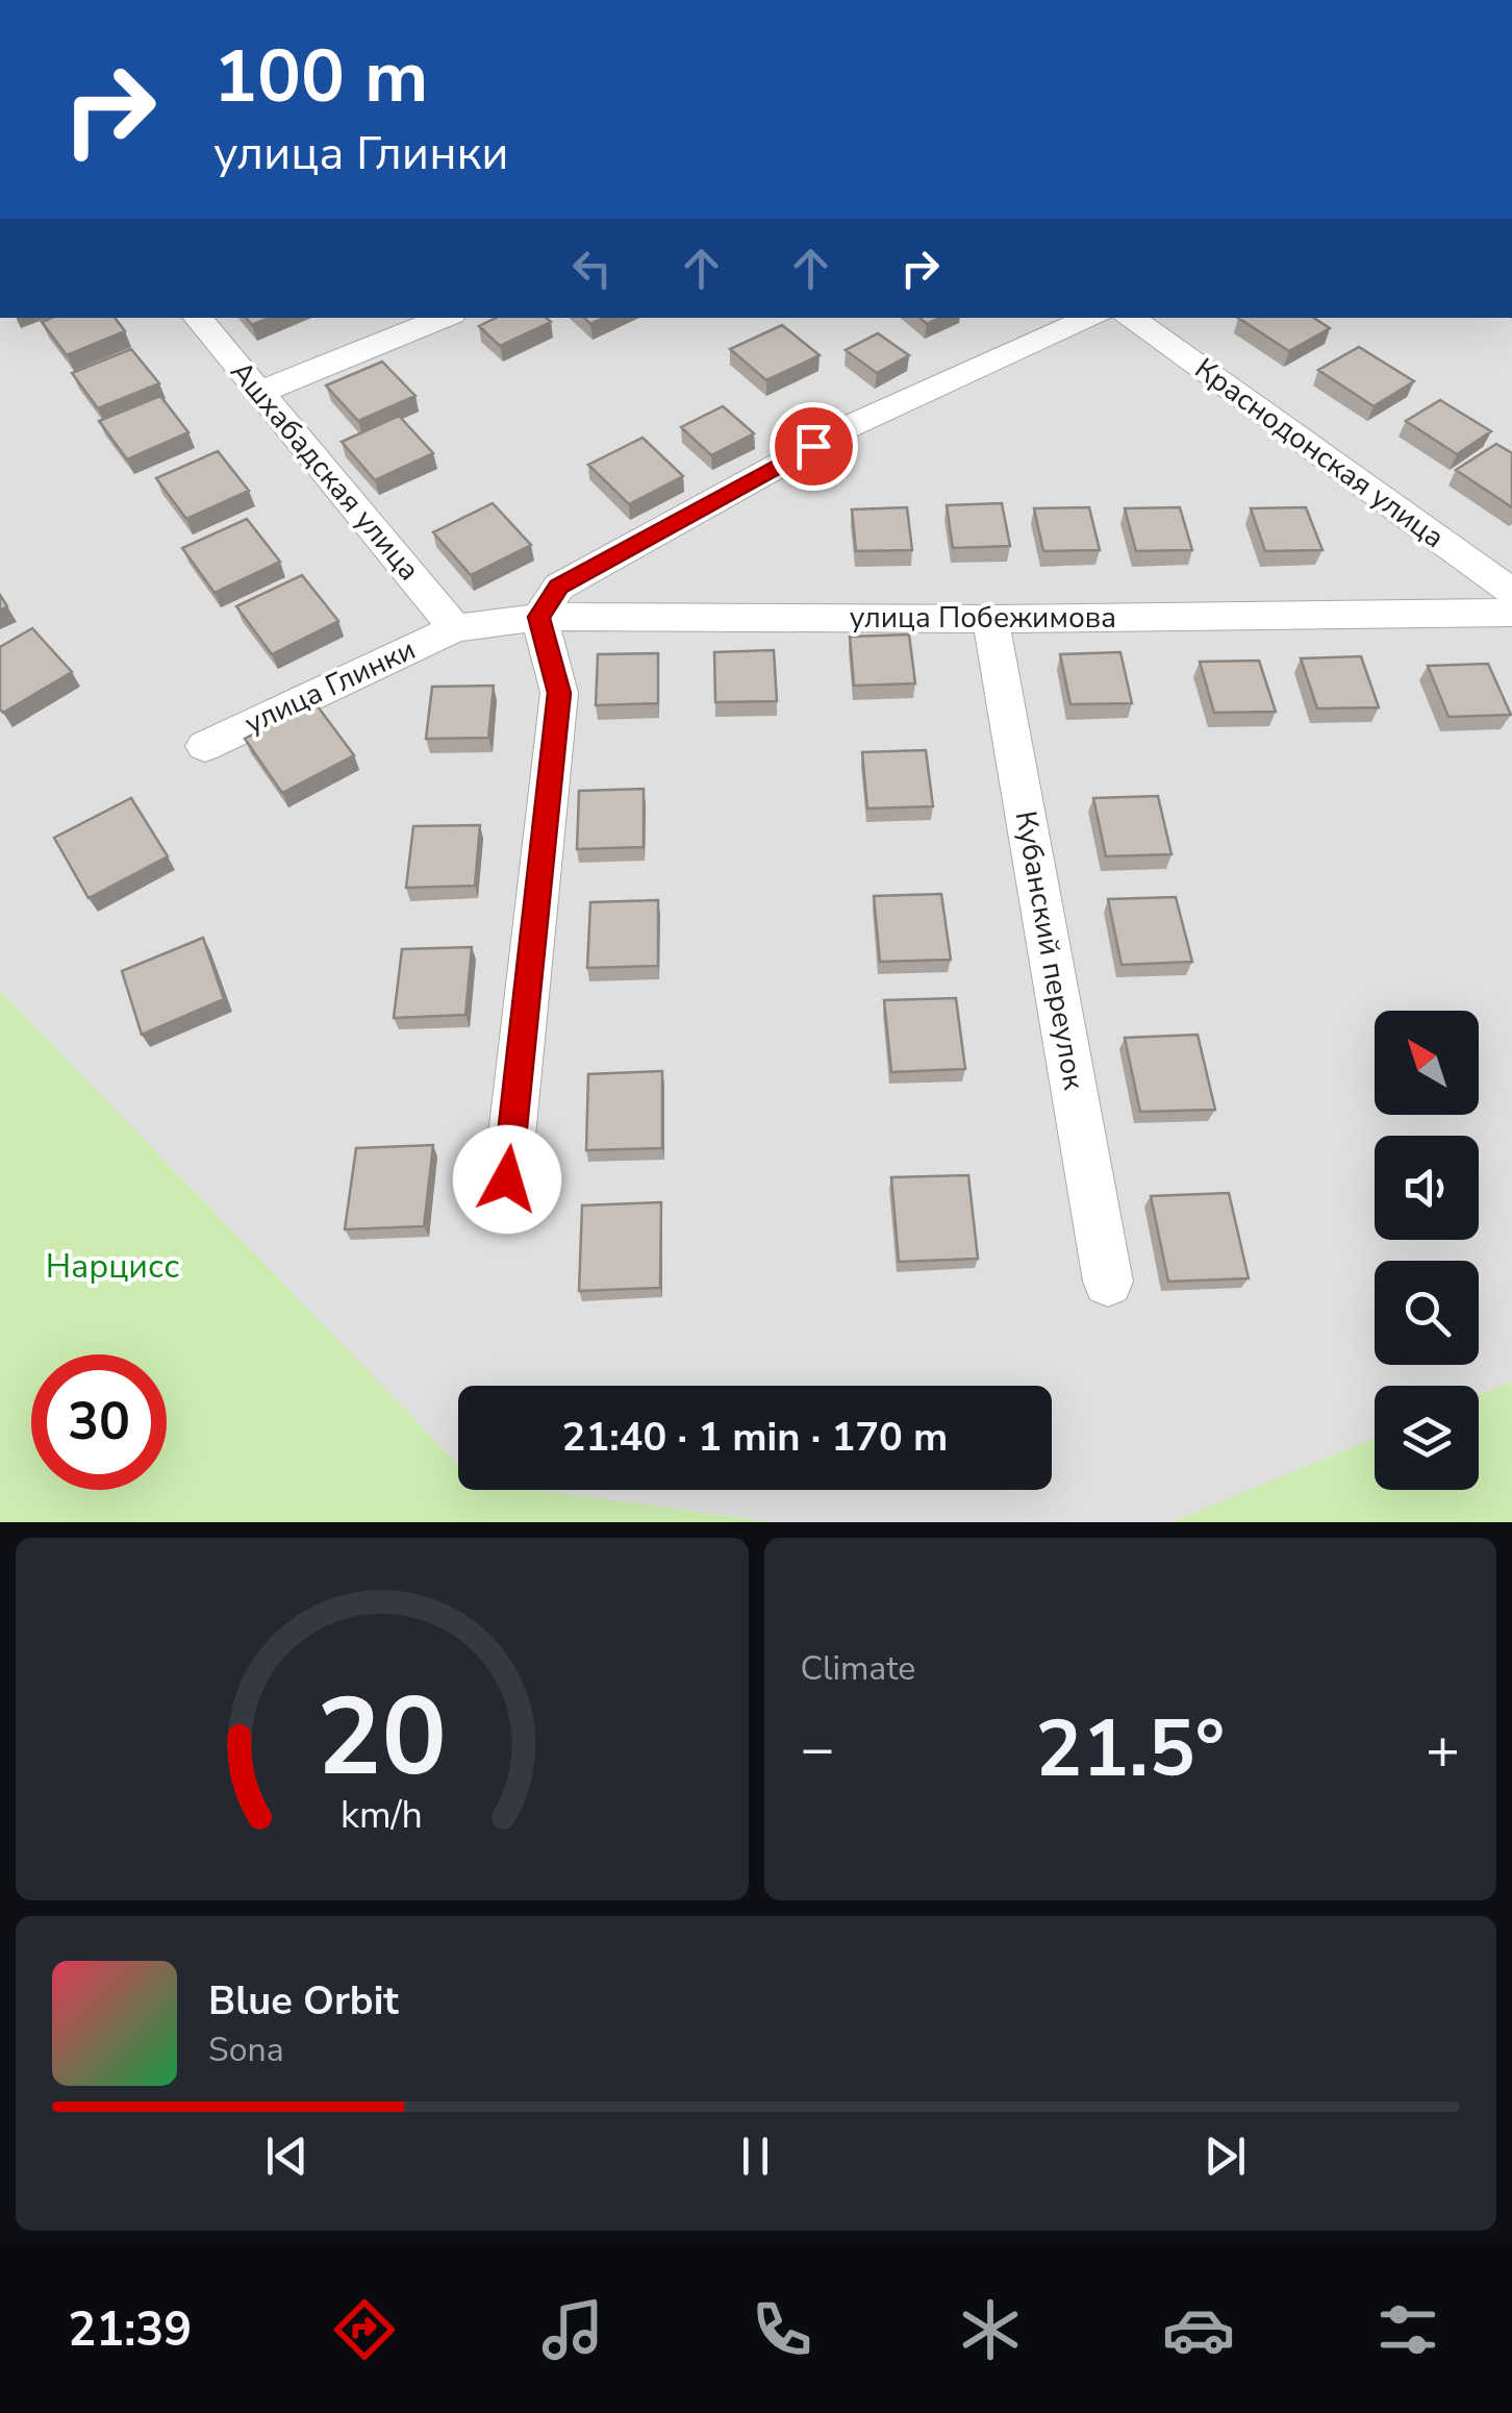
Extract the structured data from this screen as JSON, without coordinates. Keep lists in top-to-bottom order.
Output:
{
  "streets": {
    "street": [
      "Краснодонская улица",
      "Ашхабадская улица",
      "улица Побежимова",
      "улица Глинки",
      "Кубанский переулок"
    ]
  },
  "crossings": [
    ["Ашхабадская улица", "улица Побежимова"],
    ["Ашхабадская улица", "улица Глинки"],
    ["улица Побежимова", "улица Глинки"],
    ["улица Побежимова", "Кубанский переулок"]
  ],
  "parks": ["Нарцисс"],
  "north": "top left",
  "page": {
    "turn": ["100 m", "улица Глинки"],
    "limit": "30",
    "trip": "21:40 · 1 min · 170 m",
    "tile": "Climate",
    "heat": ["−", "21.5°", "+"],
    "song": ["Blue Orbit", "Sona"],
    "tabs": "21:39",
    "gauge": ["20", "km/h"]
  }
}
